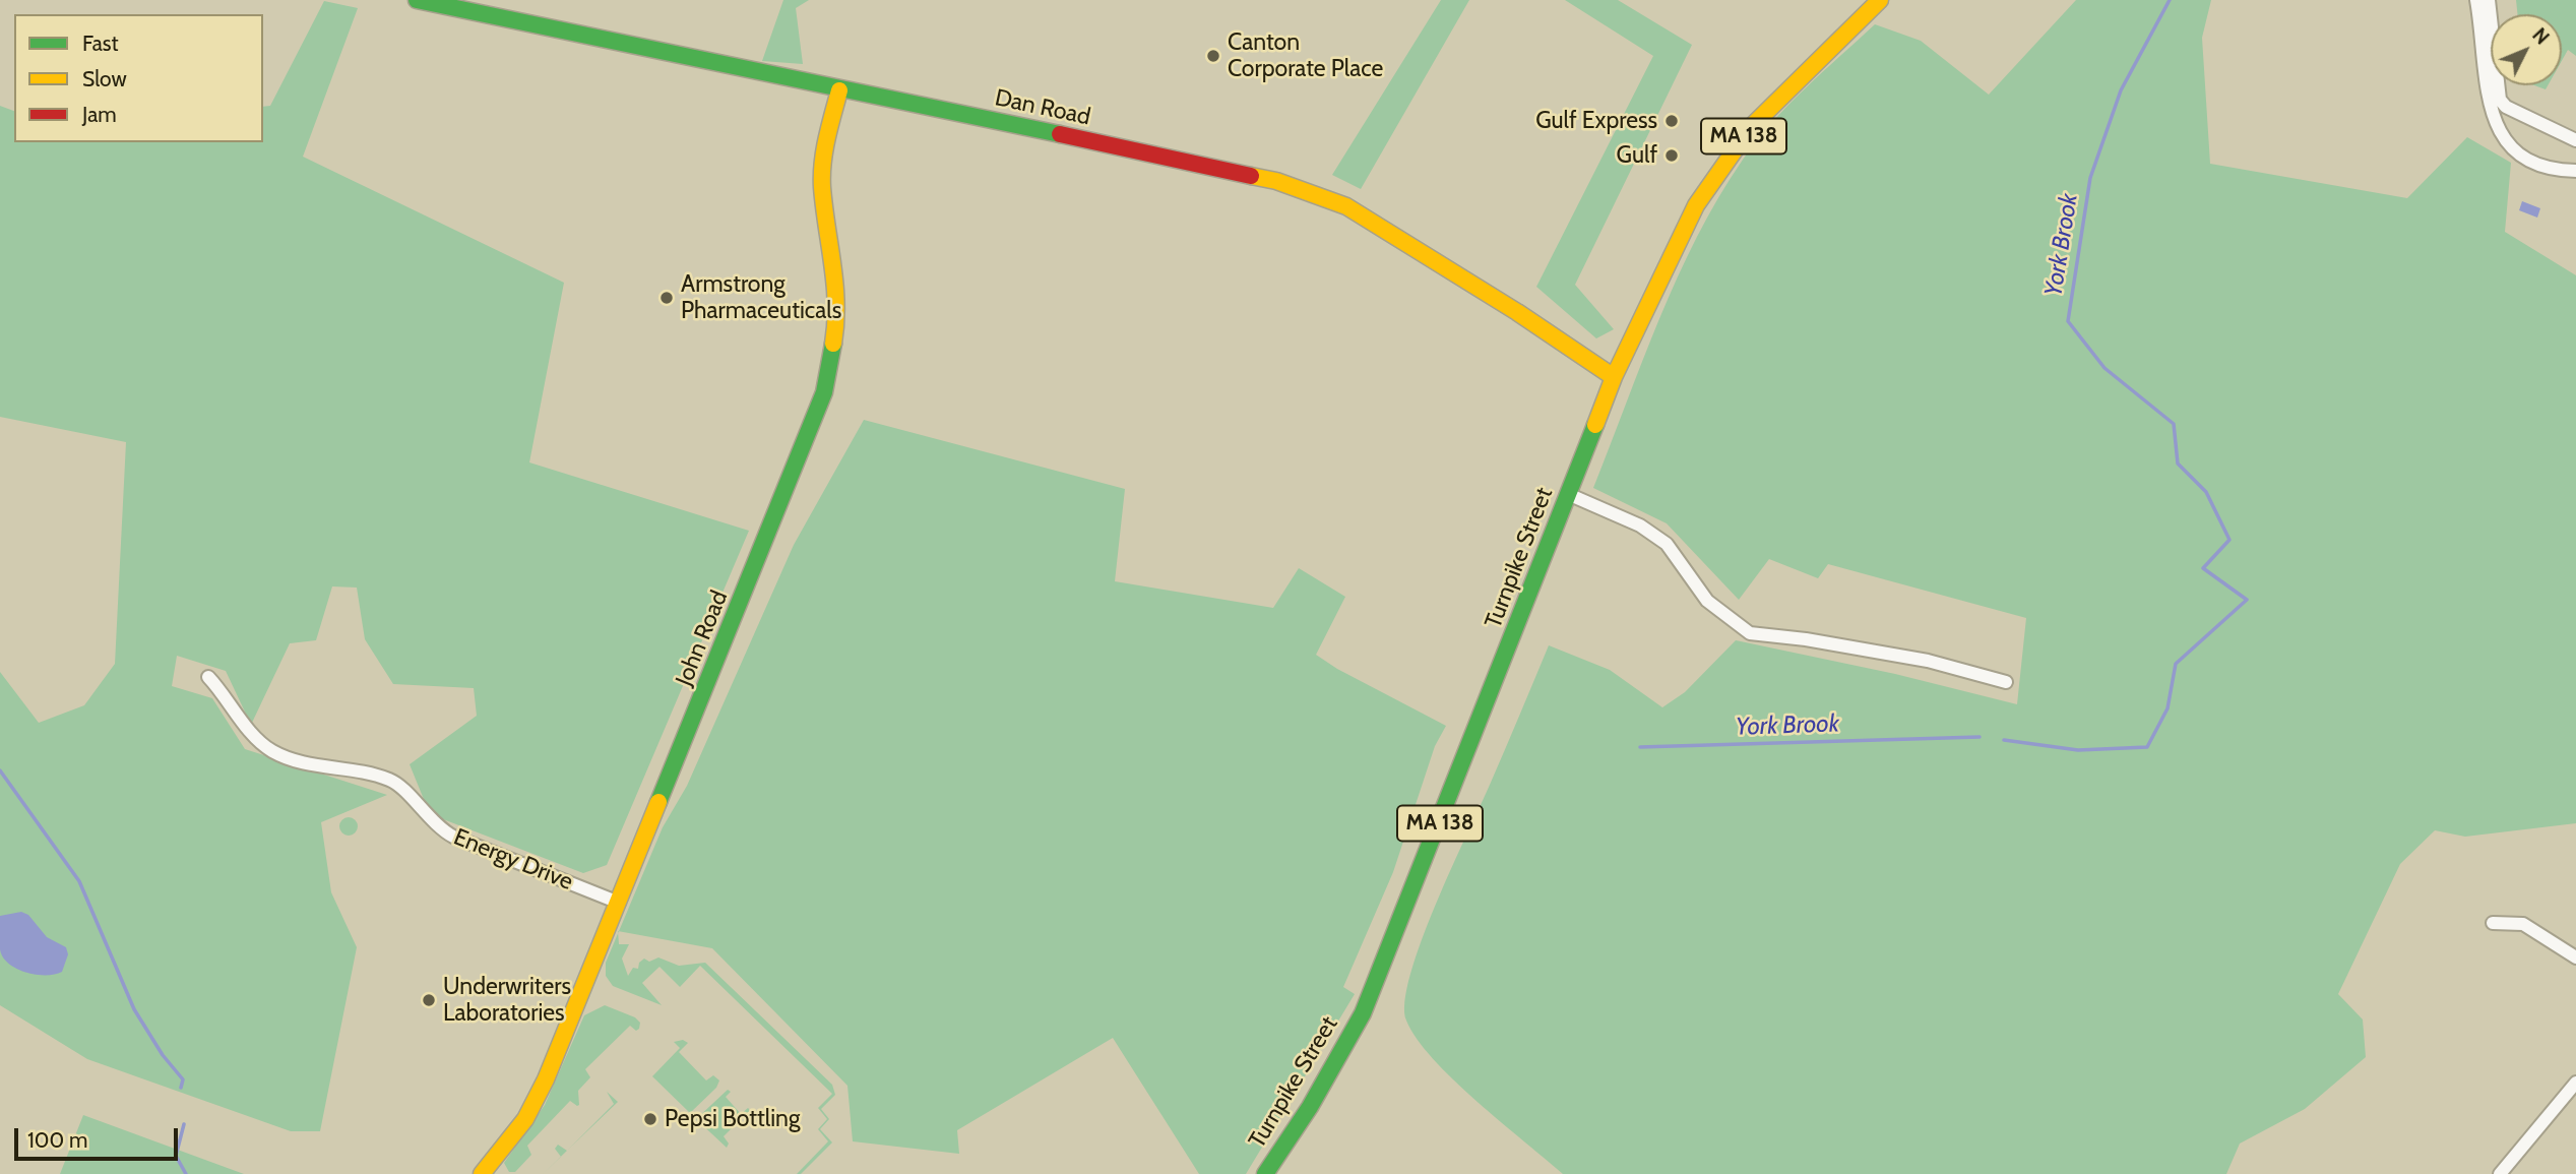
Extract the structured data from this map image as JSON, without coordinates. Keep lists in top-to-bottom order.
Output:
{
  "streets": {
    "street": [
      "Dan Road",
      "MA 138",
      "Turnpike Street",
      "John Road",
      "Energy Drive"
    ]
  },
  "crossings": [
    ["Dan Road", "Turnpike Street"],
    ["Dan Road", "John Road"],
    ["John Road", "Energy Drive"]
  ],
  "water": ["York Brook"],
  "places": [
    "Canton Corporate Place",
    "Gulf Express",
    "Gulf",
    "Armstrong Pharmaceuticals",
    "Underwriters Laboratories",
    "Pepsi Bottling"
  ],
  "legend": ["Fast", "Slow", "Jam"],
  "scale_bar": "100 m",
  "north": "top right"
}
